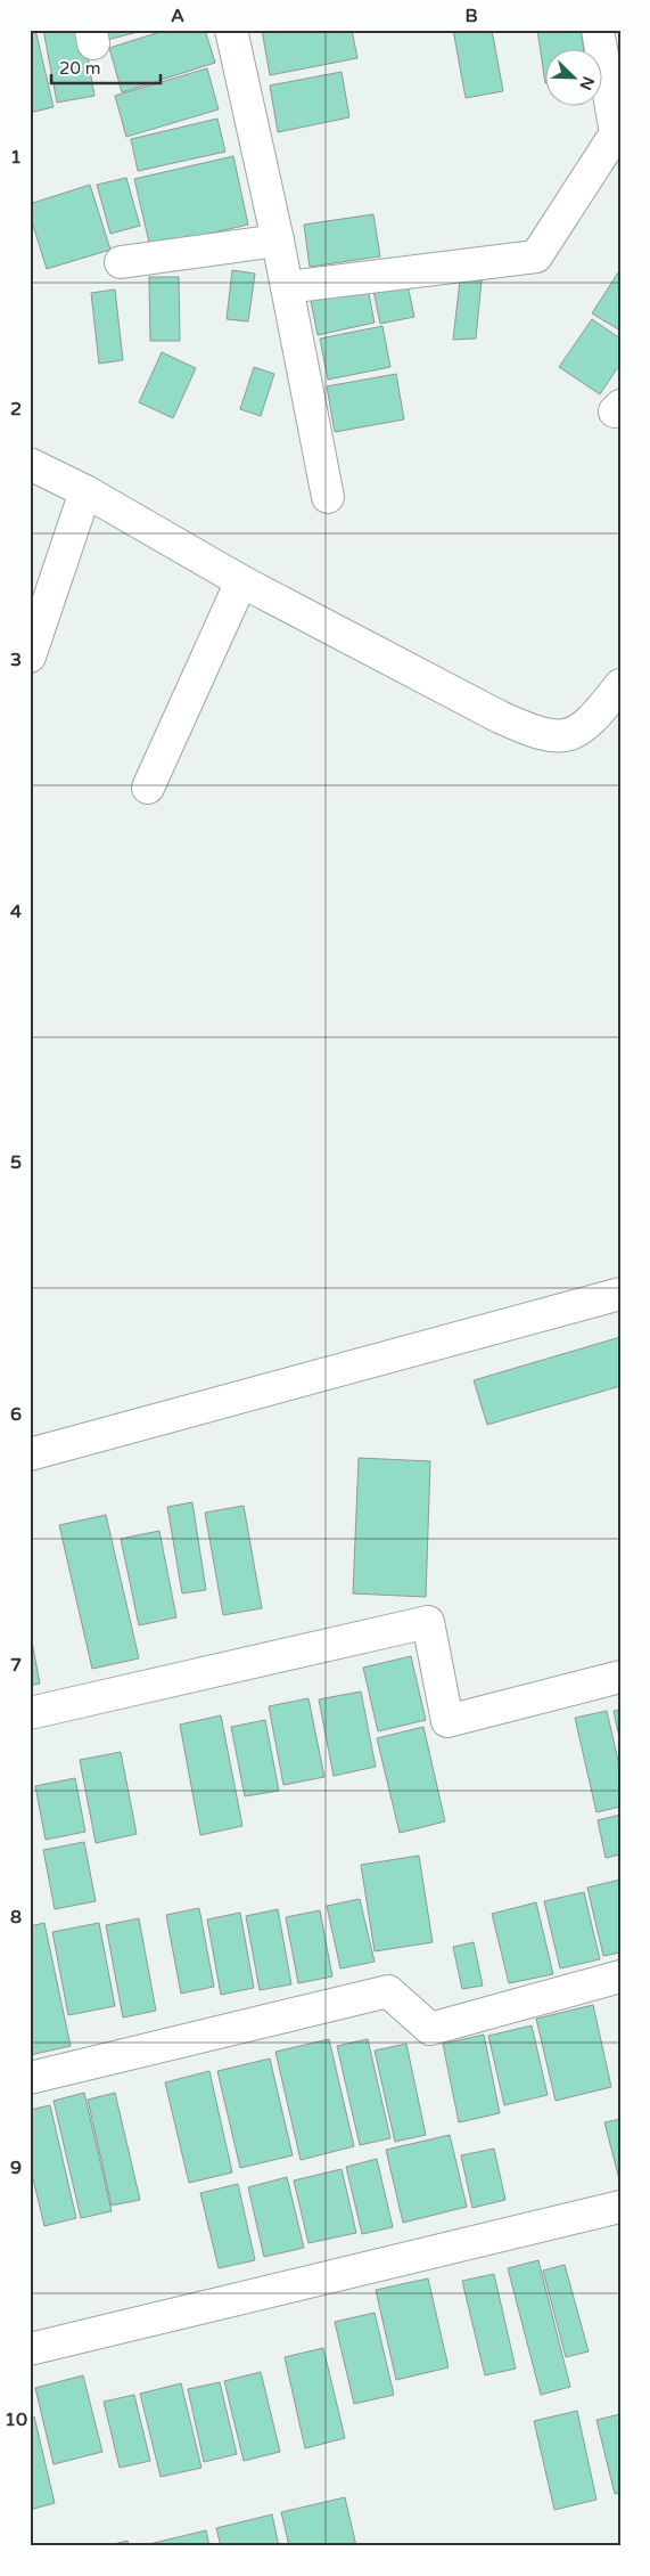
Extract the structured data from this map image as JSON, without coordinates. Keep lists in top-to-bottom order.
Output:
{
  "scale_bar": "20 m",
  "north": "bottom right",
  "grid": {
    "columns": ["A", "B"],
    "rows": [
      "1",
      "2",
      "3",
      "4",
      "5",
      "6",
      "7",
      "8",
      "9",
      "10"
    ]
  }
}
